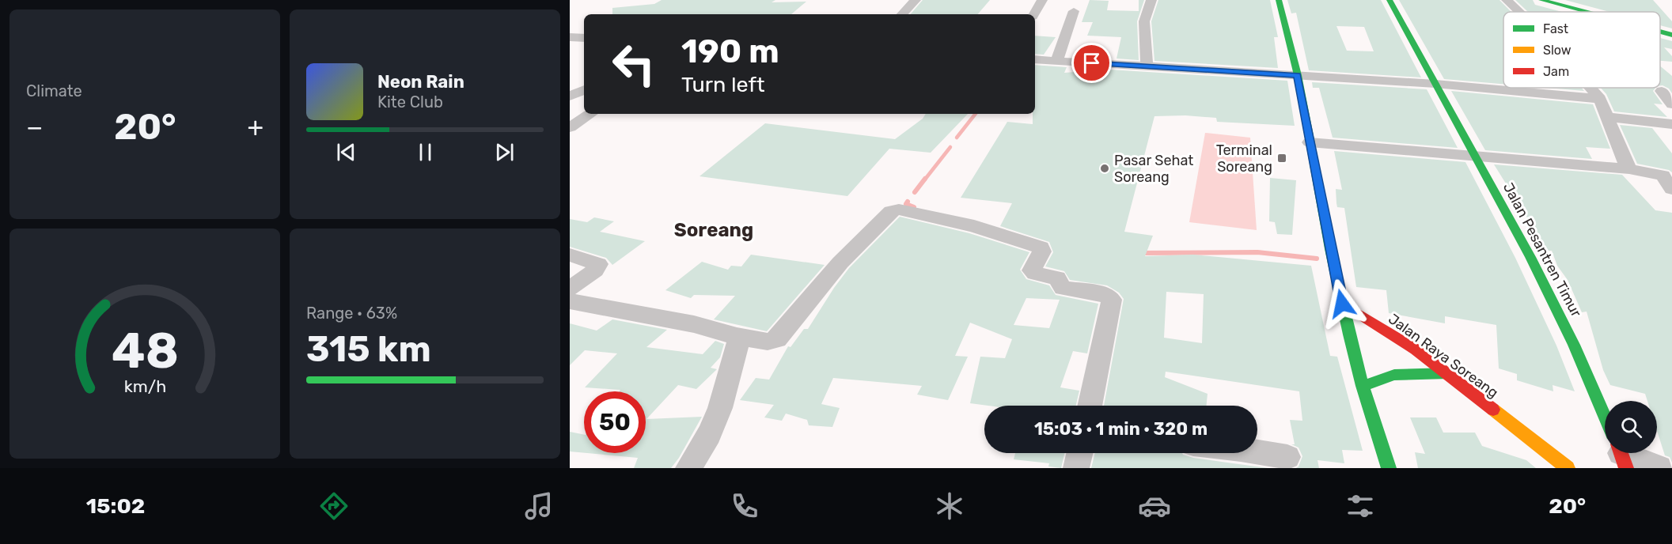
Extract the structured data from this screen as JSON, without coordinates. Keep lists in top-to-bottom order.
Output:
{
  "streets": {
    "main road": ["Jalan Pesantren Timur", "Jalan Raya Soreang"]
  },
  "districts": ["Soreang"],
  "places": {
    "transit": ["Terminal Soreang"],
    "other": ["Pasar Sehat Soreang"]
  },
  "legend": ["Fast", "Slow", "Jam"],
  "page": {
    "tile": [
      "Climate",
      ["Range · 63%", "315 km"]
    ],
    "turn": ["190 m", "Turn left"],
    "song": ["Neon Rain", "Kite Club"],
    "heat": ["−", "20°", "+"],
    "limit": "50",
    "trip": "15:03 · 1 min · 320 m",
    "tabs": ["15:02", "20°"],
    "gauge": ["48", "km/h"]
  }
}
